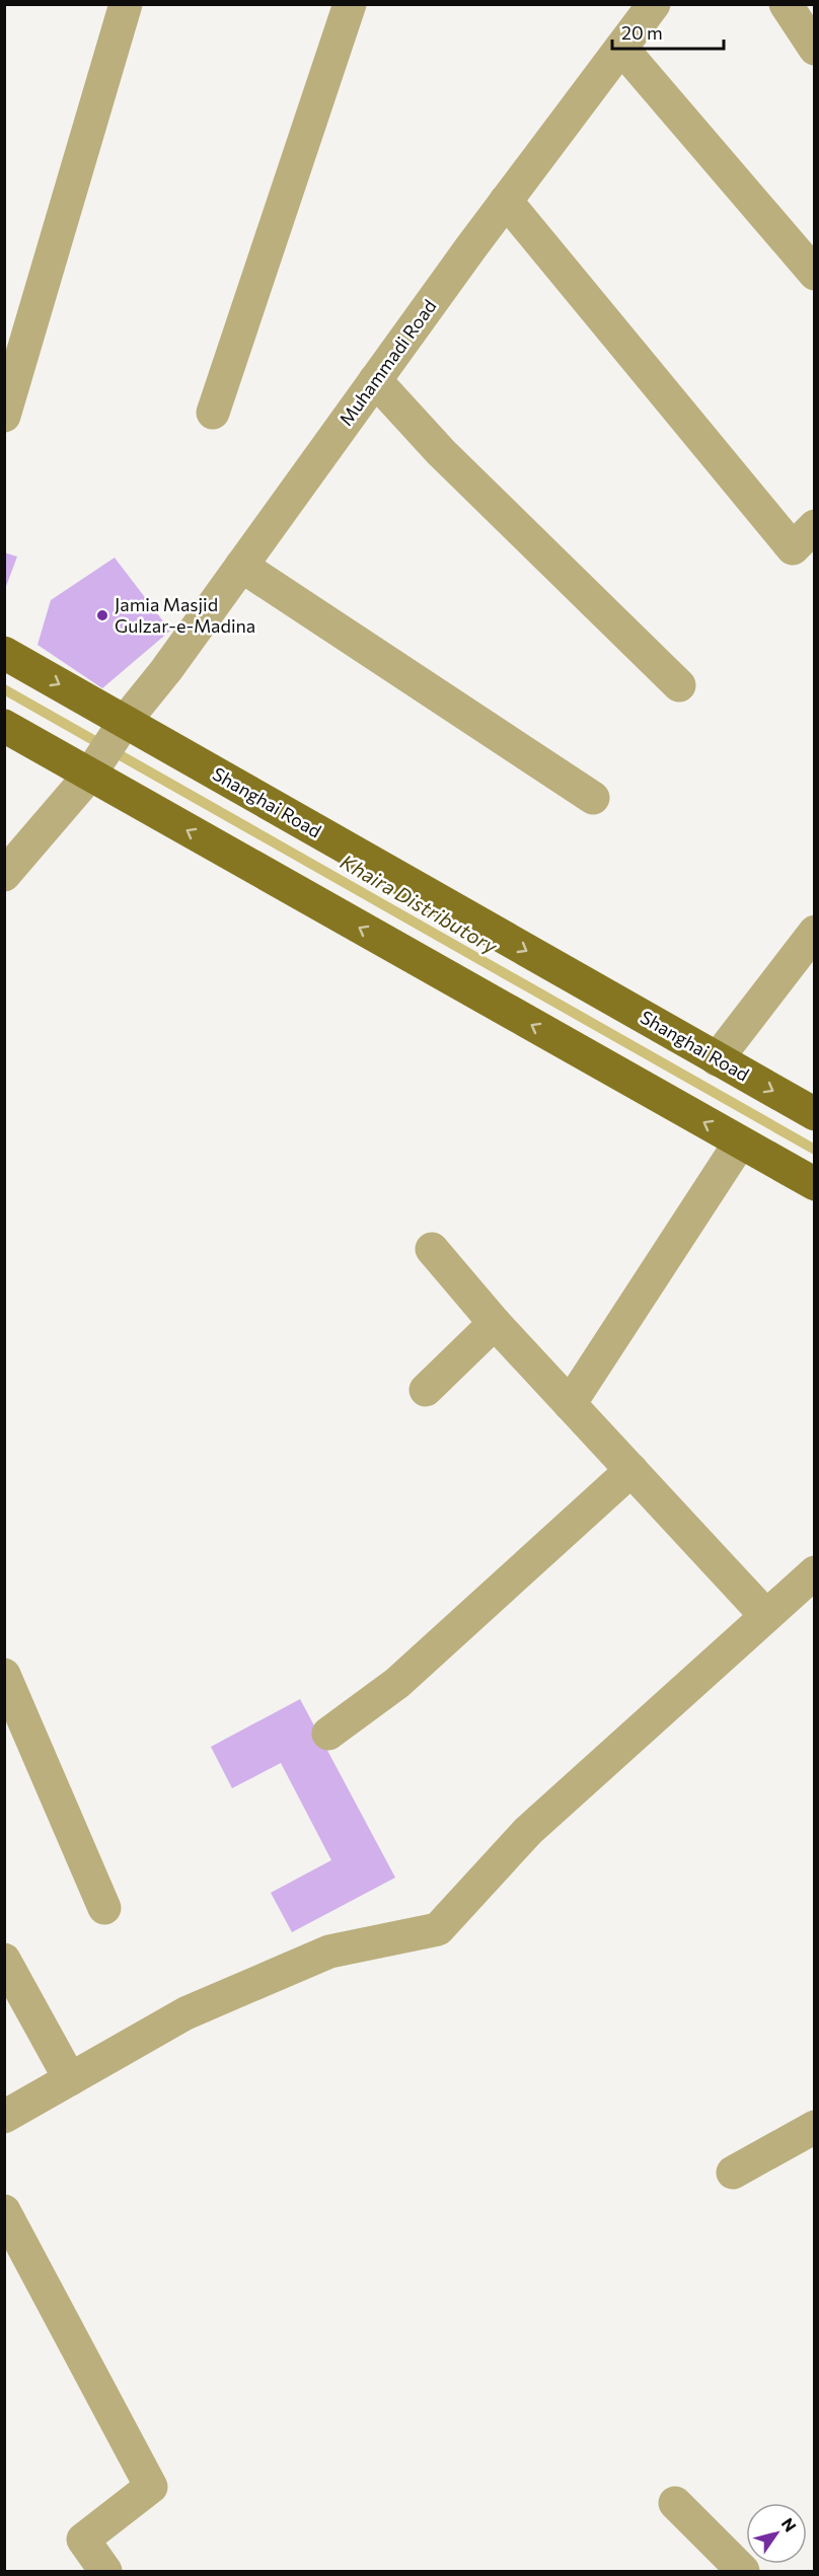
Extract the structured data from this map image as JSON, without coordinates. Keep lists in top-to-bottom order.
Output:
{
  "streets": {
    "main road": ["Shanghai Road"],
    "street": ["Muhammadi Road"]
  },
  "crossings": [
    ["Muhammadi Road", "Shanghai Road"]
  ],
  "water": ["Khaira Distributory"],
  "places": ["Jamia Masjid Gulzar-e-Madina"],
  "scale_bar": "20 m",
  "north": "top right"
}
